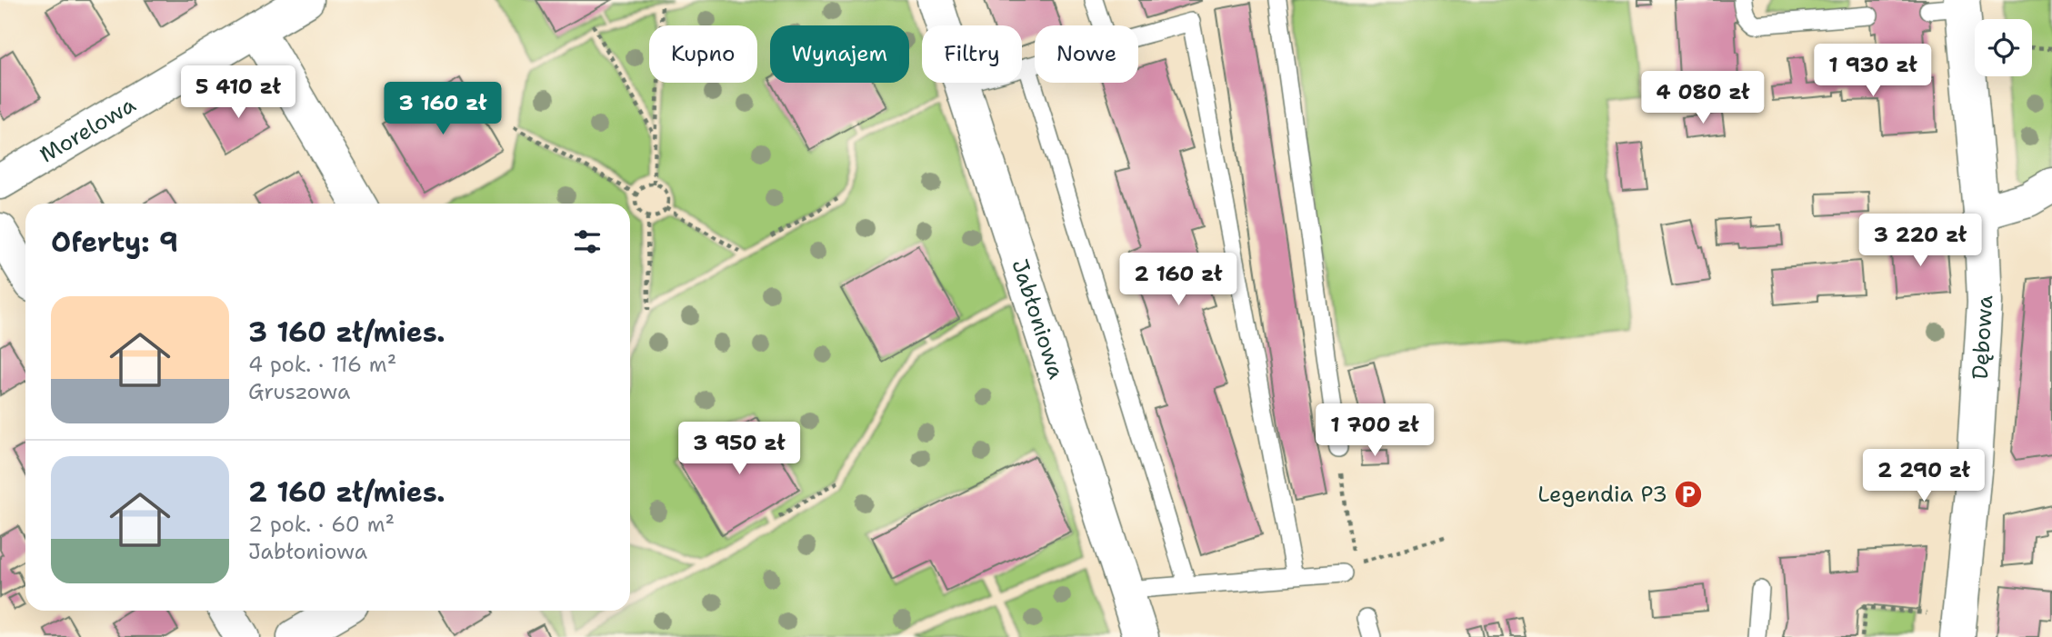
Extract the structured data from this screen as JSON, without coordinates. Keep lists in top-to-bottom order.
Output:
{
  "streets": {
    "street": ["Morelowa", "Jabłoniowa", "Dębowa"]
  },
  "places": {
    "parking": ["Legendia P3"]
  },
  "page": {
    "chip": [
      "Kupno",
      "Wynajem",
      "Filtry",
      "Nowe"
    ],
    "price": [
      "1 930 zł",
      "5 410 zł",
      "4 080 zł",
      "3 160 zł",
      "3 220 zł",
      "2 160 zł",
      "1 700 zł",
      "3 950 zł",
      "2 290 zł"
    ],
    "heading": "Oferty: 9",
    "list": [
      {
        "name": "3 160 zł/mies.",
        "note": "4 pok. · 116 m² · Gruszowa"
      },
      {
        "name": "2 160 zł/mies.",
        "note": "2 pok. · 60 m² · Jabłoniowa"
      }
    ]
  }
}
